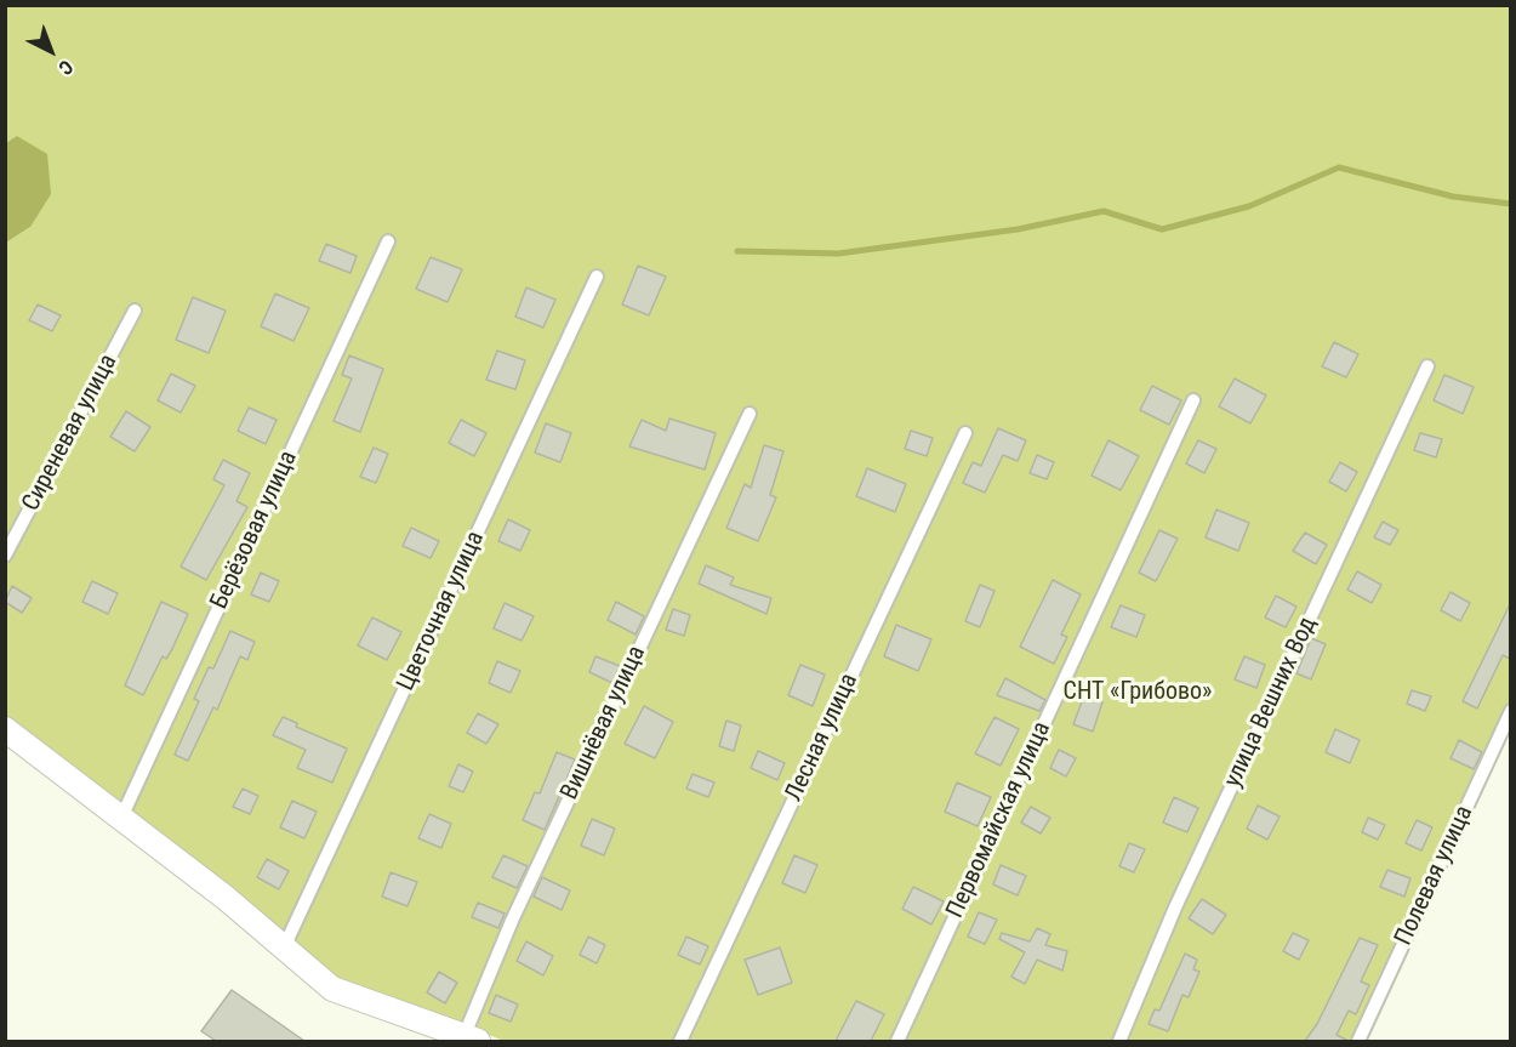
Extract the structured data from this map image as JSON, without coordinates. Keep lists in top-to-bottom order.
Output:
{
  "streets": {
    "lane": [
      "Сиреневая улица",
      "Берёзовая улица",
      "Цветочная улица",
      "улица Вешних Вод",
      "Вишнёвая улица",
      "Лесная улица",
      "Первомайская улица",
      "Полевая улица"
    ]
  },
  "parks": ["СНТ «Грибово»"],
  "north": "bottom right"
}
